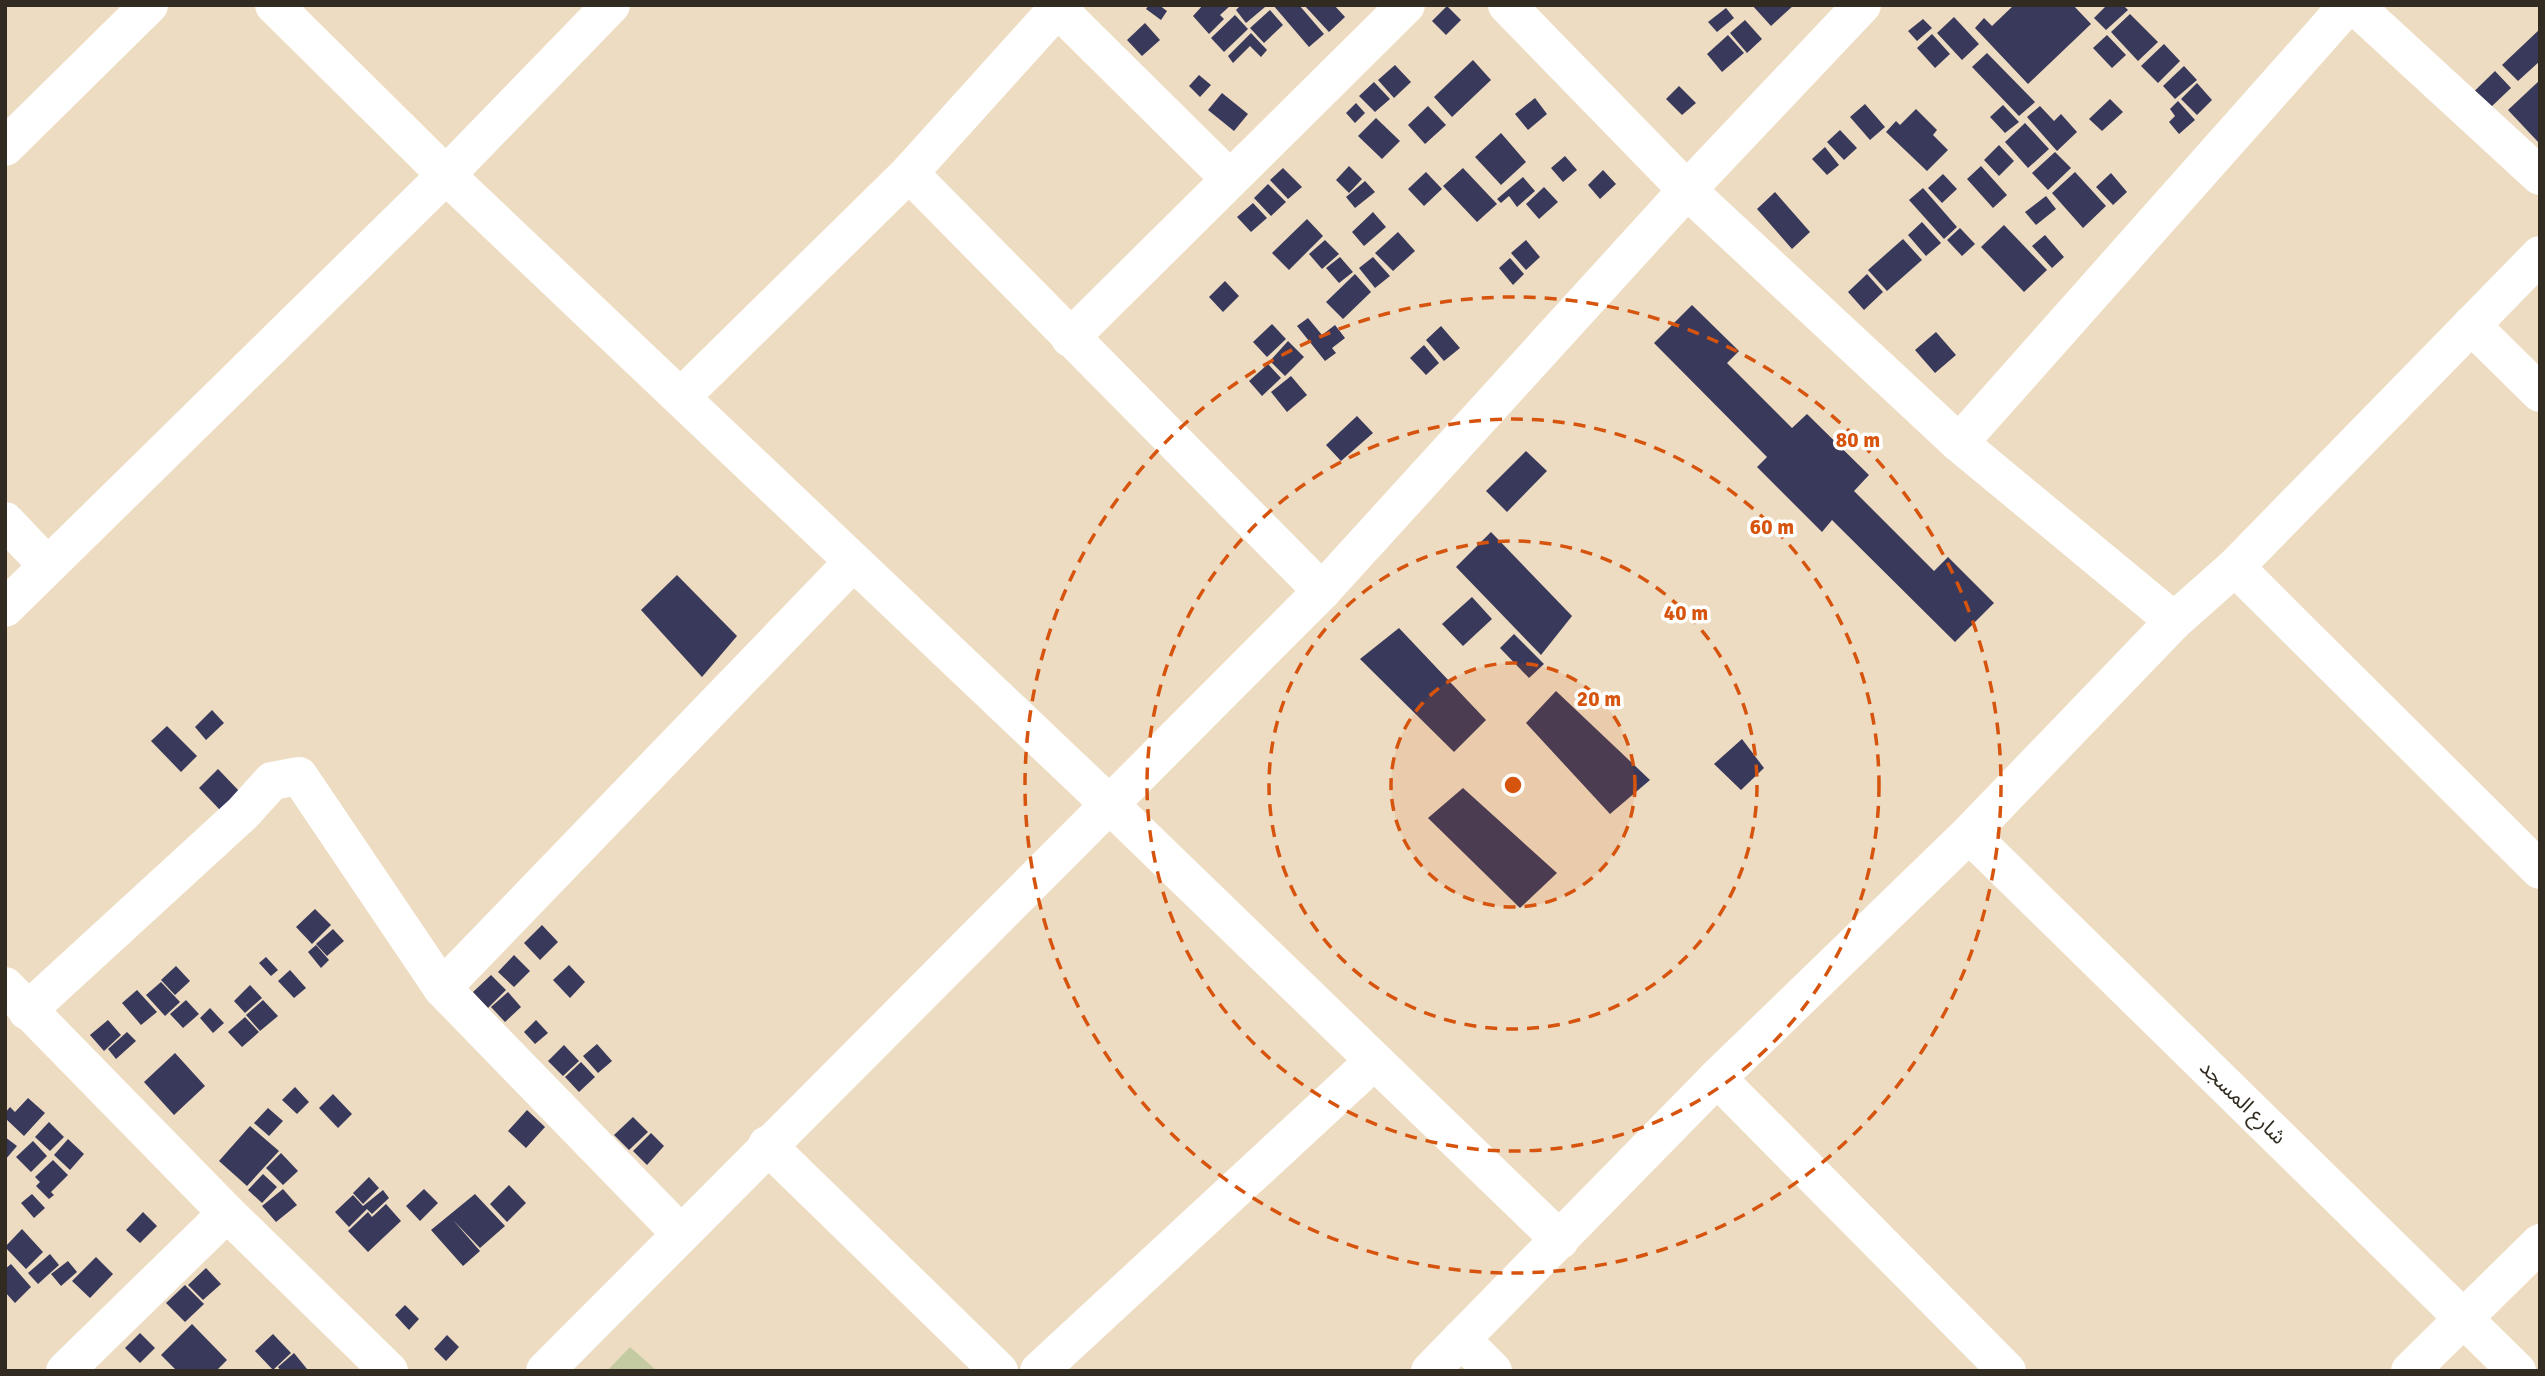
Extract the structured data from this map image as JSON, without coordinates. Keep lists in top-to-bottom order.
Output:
{
  "streets": {
    "street": ["شارع المسجد"]
  },
  "rings": [
    "80 m",
    "60 m",
    "40 m",
    "20 m"
  ]
}
